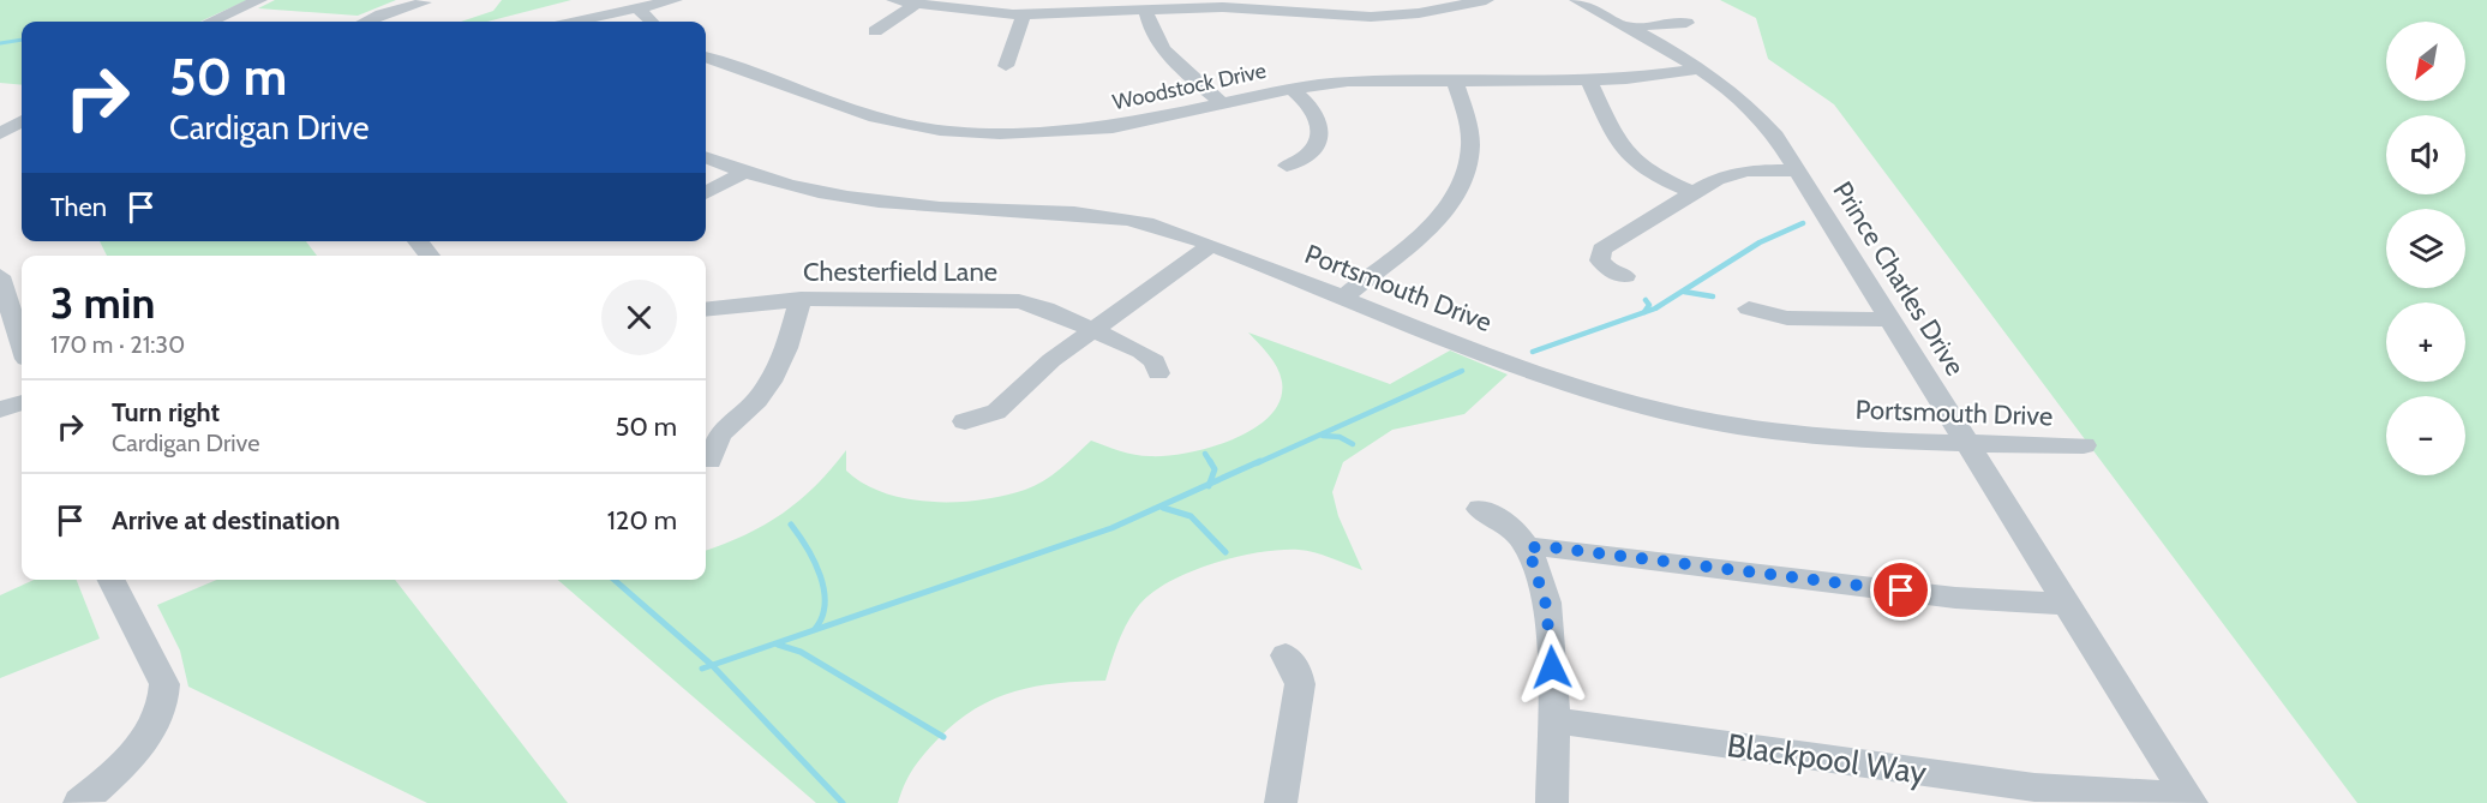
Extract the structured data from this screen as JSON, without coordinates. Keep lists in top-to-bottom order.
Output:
{
  "streets": {
    "street": [
      "Woodstock Drive",
      "Chesterfield Lane",
      "Prince Charles Drive",
      "Portsmouth Drive",
      "Blackpool Way"
    ]
  },
  "crossings": [
    ["Woodstock Drive", "Prince Charles Drive"],
    ["Prince Charles Drive", "Portsmouth Drive"],
    ["Prince Charles Drive", "Blackpool Way"]
  ],
  "north": "bottom left",
  "page": {
    "map_buttons": ["+", "−"],
    "turn": ["50 m", "Cardigan Drive"],
    "then": "Then",
    "heading": ["3 min", "170 m · 21:30"],
    "list": [
      {
        "name": "Turn right",
        "note": "Cardigan Drive",
        "value": "50 m"
      },
      {
        "name": "Arrive at destination",
        "value": "120 m"
      }
    ]
  }
}
